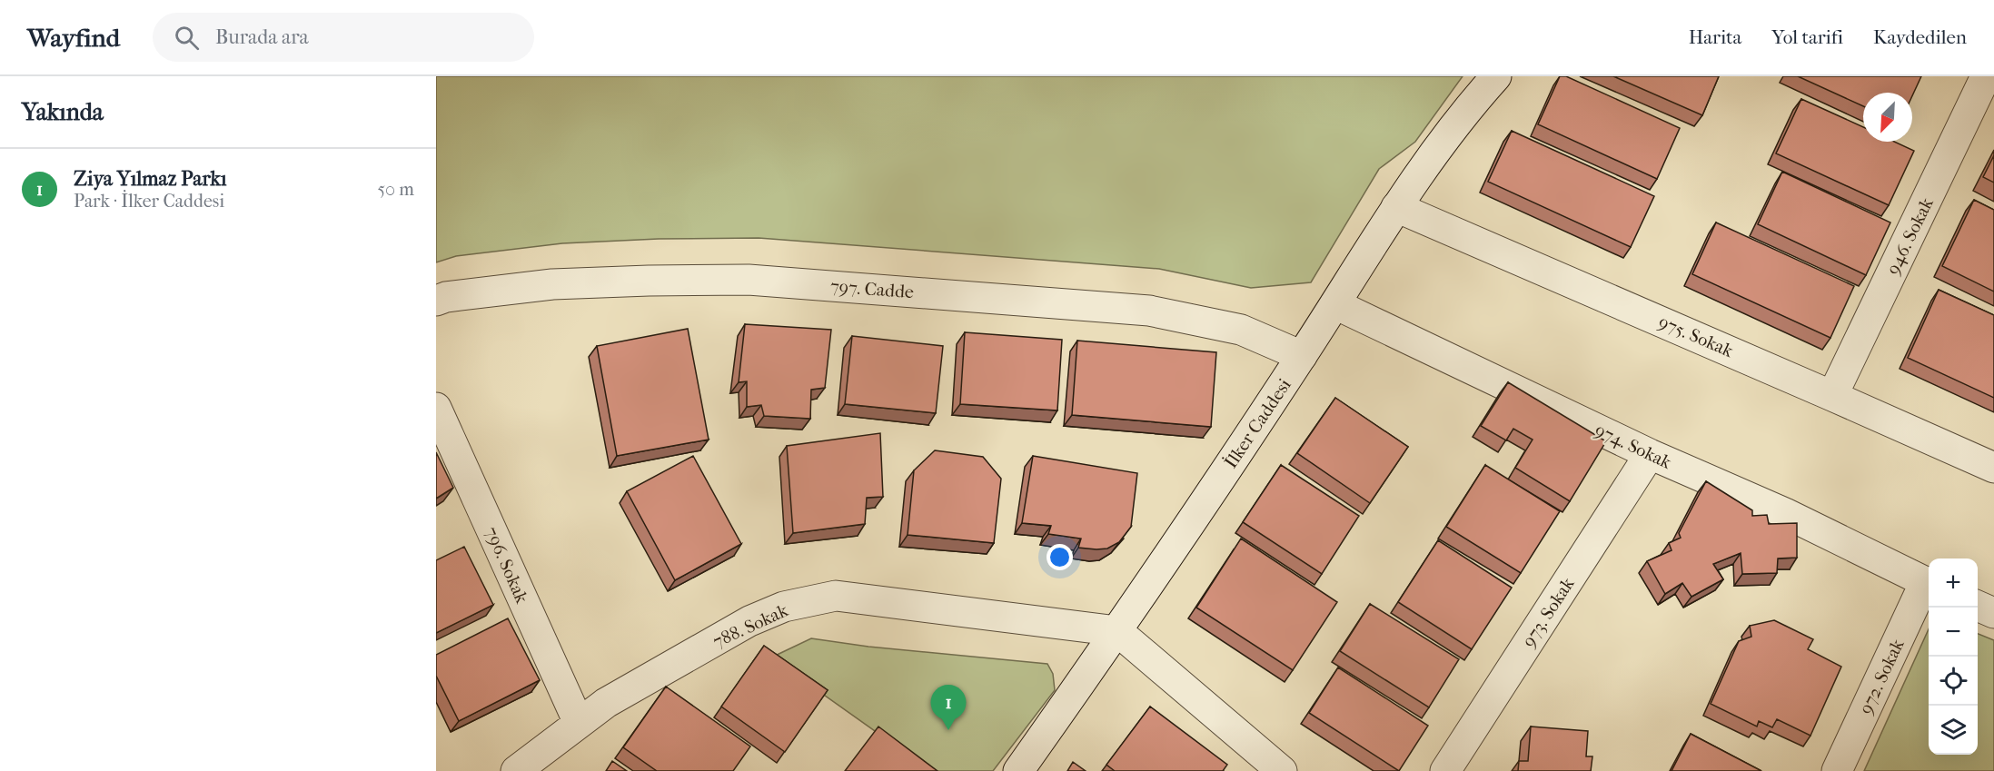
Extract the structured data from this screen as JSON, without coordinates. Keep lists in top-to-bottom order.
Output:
{
  "streets": {
    "street": [
      "946. Sokak",
      "797. Cadde",
      "975. Sokak",
      "İlker Caddesi",
      "974. Sokak",
      "796. Sokak",
      "973. Sokak",
      "788. Sokak",
      "972. Sokak"
    ]
  },
  "crossings": [
    ["946. Sokak", "975. Sokak"],
    ["797. Cadde", "İlker Caddesi"],
    ["975. Sokak", "İlker Caddesi"],
    ["İlker Caddesi", "974. Sokak"],
    ["İlker Caddesi", "788. Sokak"],
    ["974. Sokak", "973. Sokak"],
    ["974. Sokak", "972. Sokak"],
    ["796. Sokak", "788. Sokak"]
  ],
  "north": "bottom left",
  "page": {
    "header": "Wayfind",
    "search": "Burada ara",
    "nav": ["Harita", "Yol tarifi", "Kaydedilen"],
    "heading": "Yakında",
    "list": [
      {
        "mark": "1",
        "name": "Ziya Yılmaz Parkı",
        "note": "Park · İlker Caddesi",
        "value": "50 m"
      }
    ],
    "map_buttons": ["+", "−"],
    "pins": "1"
  }
}
